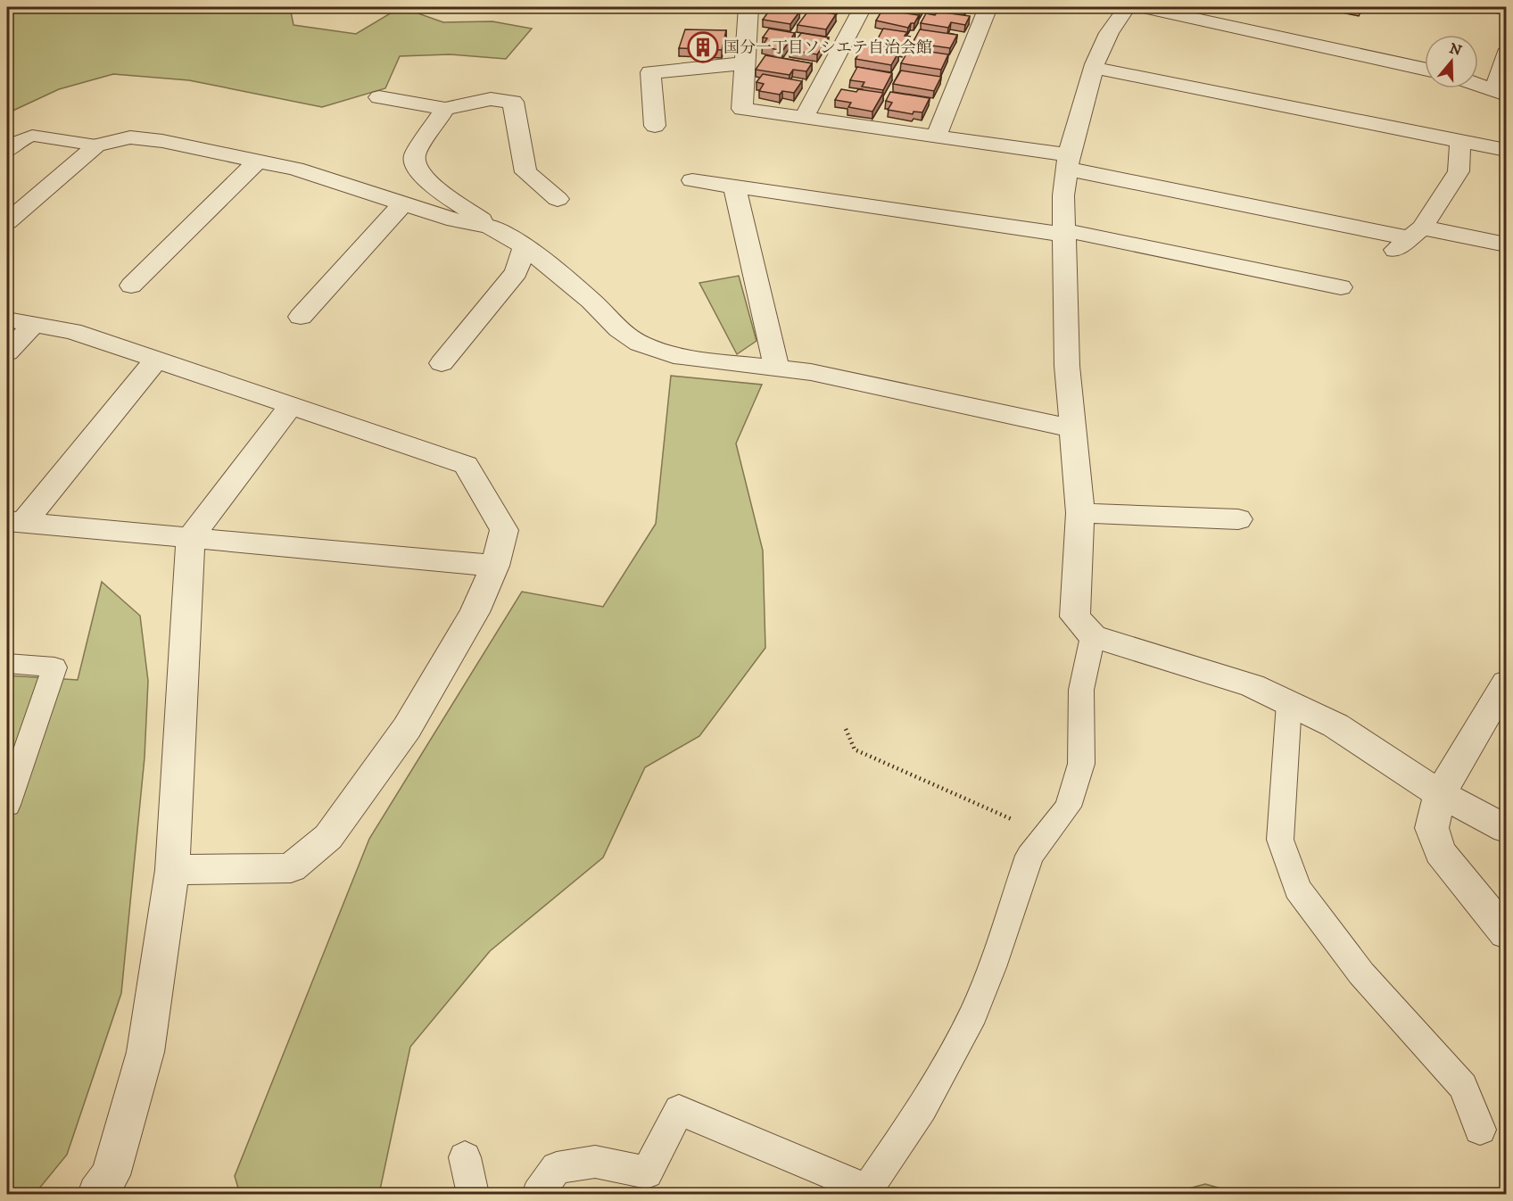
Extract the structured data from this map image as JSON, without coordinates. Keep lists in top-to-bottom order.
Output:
{
  "places": {
    "building": ["国分一丁目ソシエテ自治会館"]
  },
  "north": "top"
}
